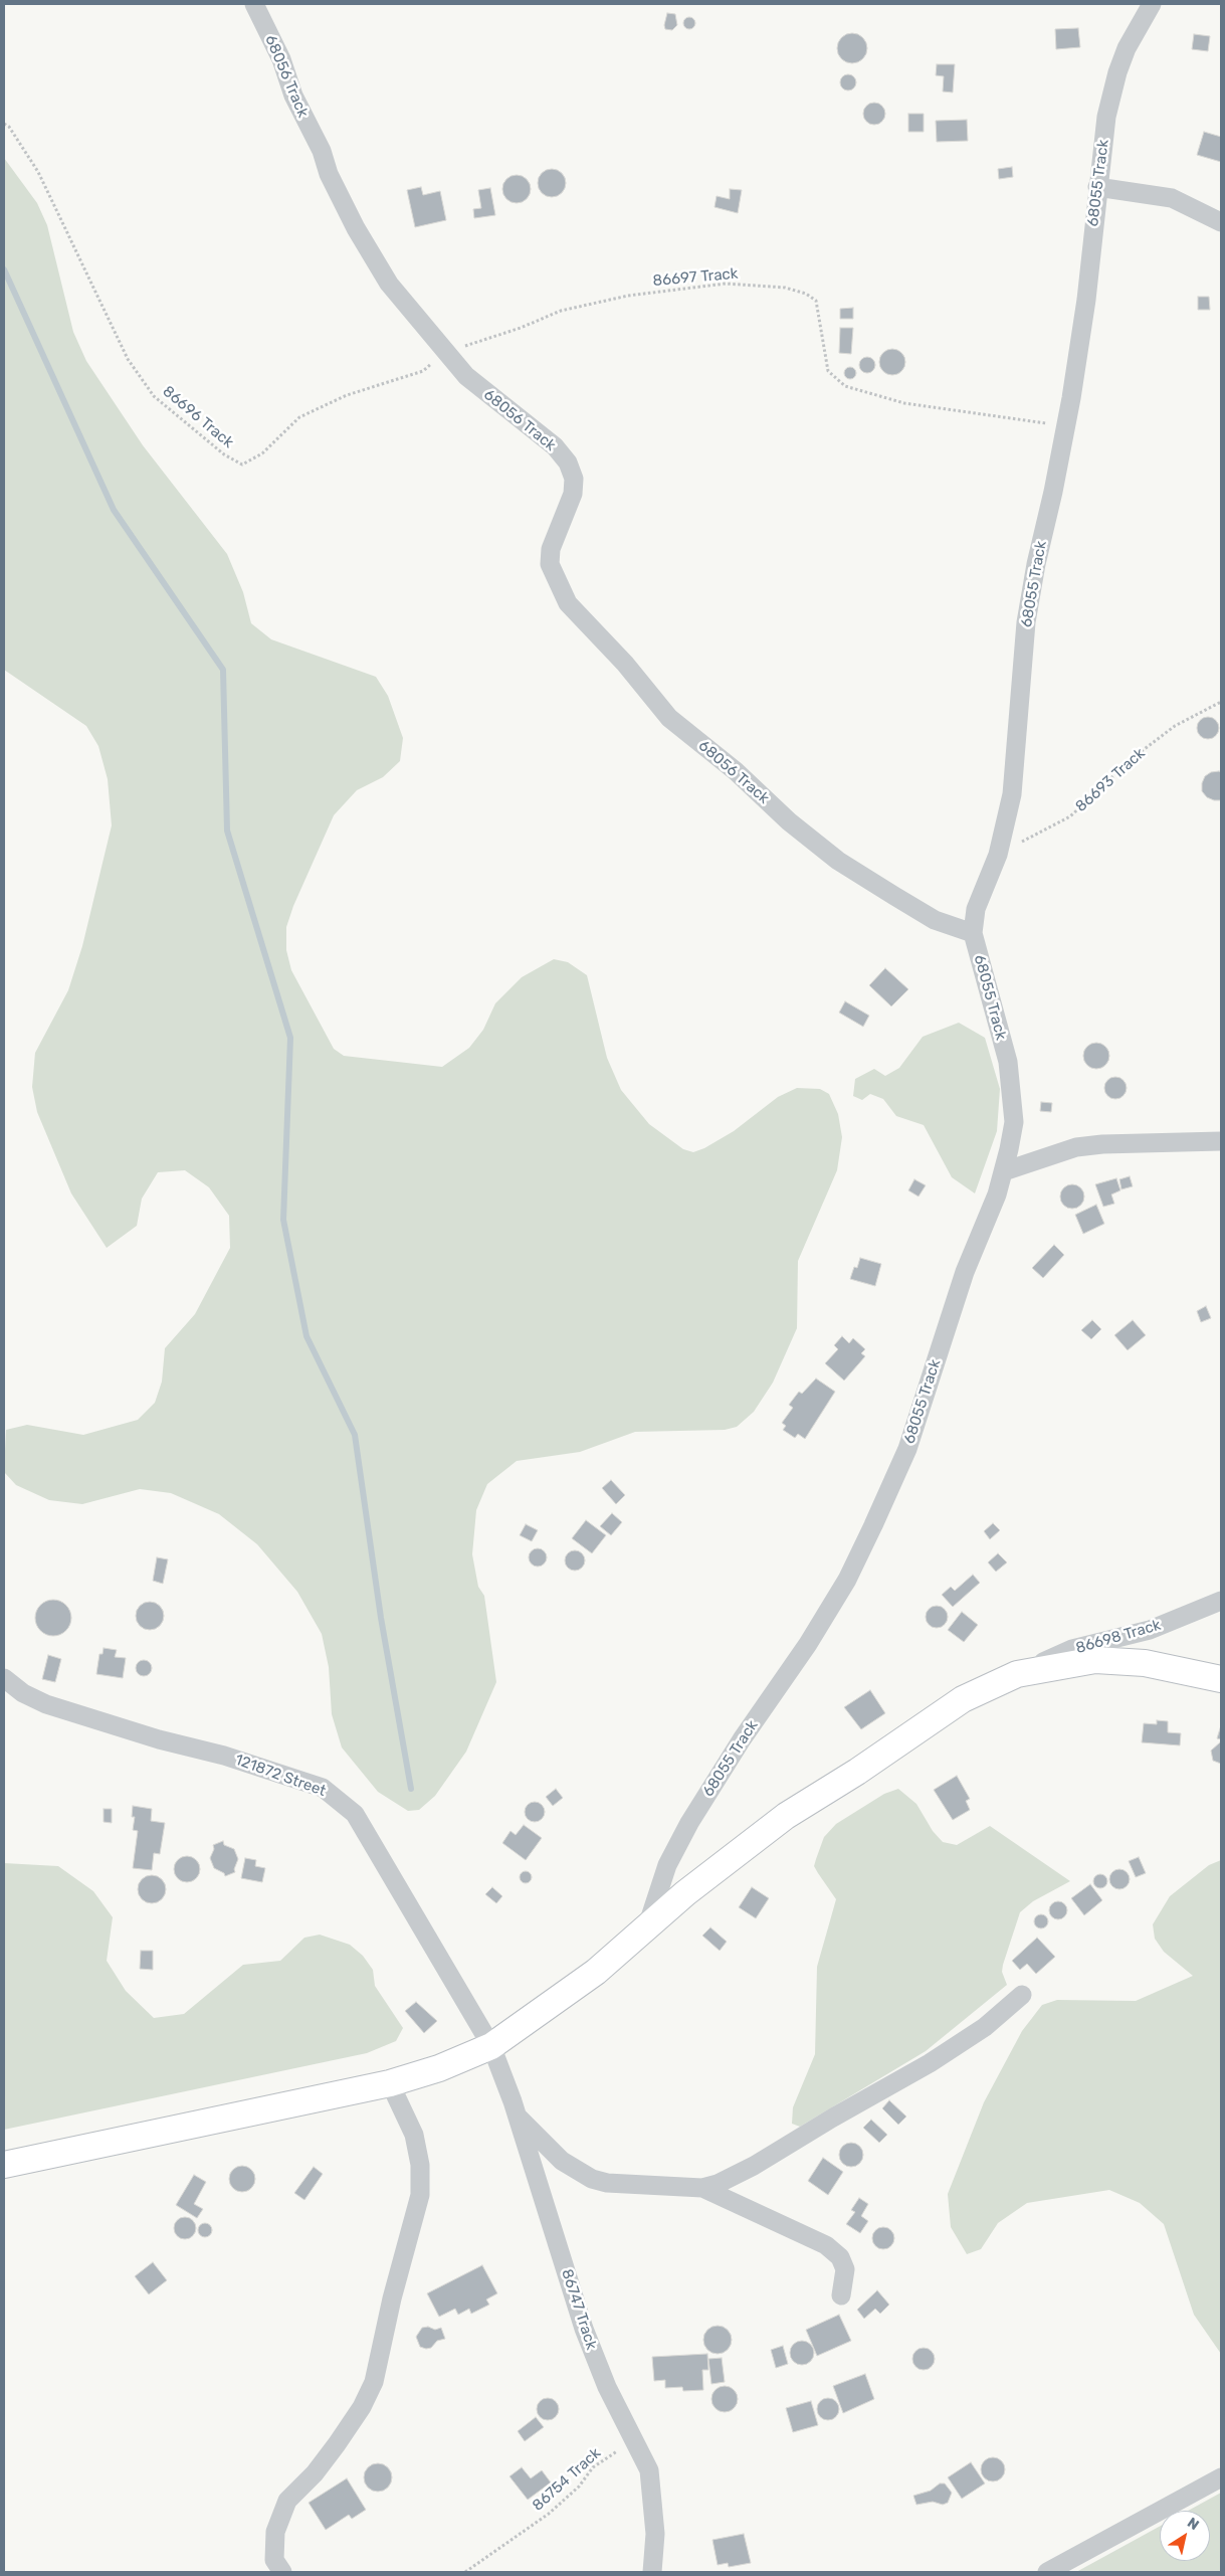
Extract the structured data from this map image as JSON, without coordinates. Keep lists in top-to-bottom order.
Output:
{
  "streets": {
    "street": [
      "68056 Track",
      "68055 Track",
      "86698 Track",
      "121872 Street",
      "86747 Track"
    ],
    "path": [
      "86697 Track",
      "86696 Track",
      "86693 Track",
      "86754 Track"
    ]
  },
  "crossings": [
    ["68056 Track", "68055 Track"],
    ["68056 Track", "86697 Track"],
    ["68056 Track", "86696 Track"],
    ["68055 Track", "86697 Track"],
    ["68055 Track", "86693 Track"],
    ["86697 Track", "86696 Track"],
    ["121872 Street", "86747 Track"],
    ["86747 Track", "86754 Track"]
  ],
  "north": "top right"
}
